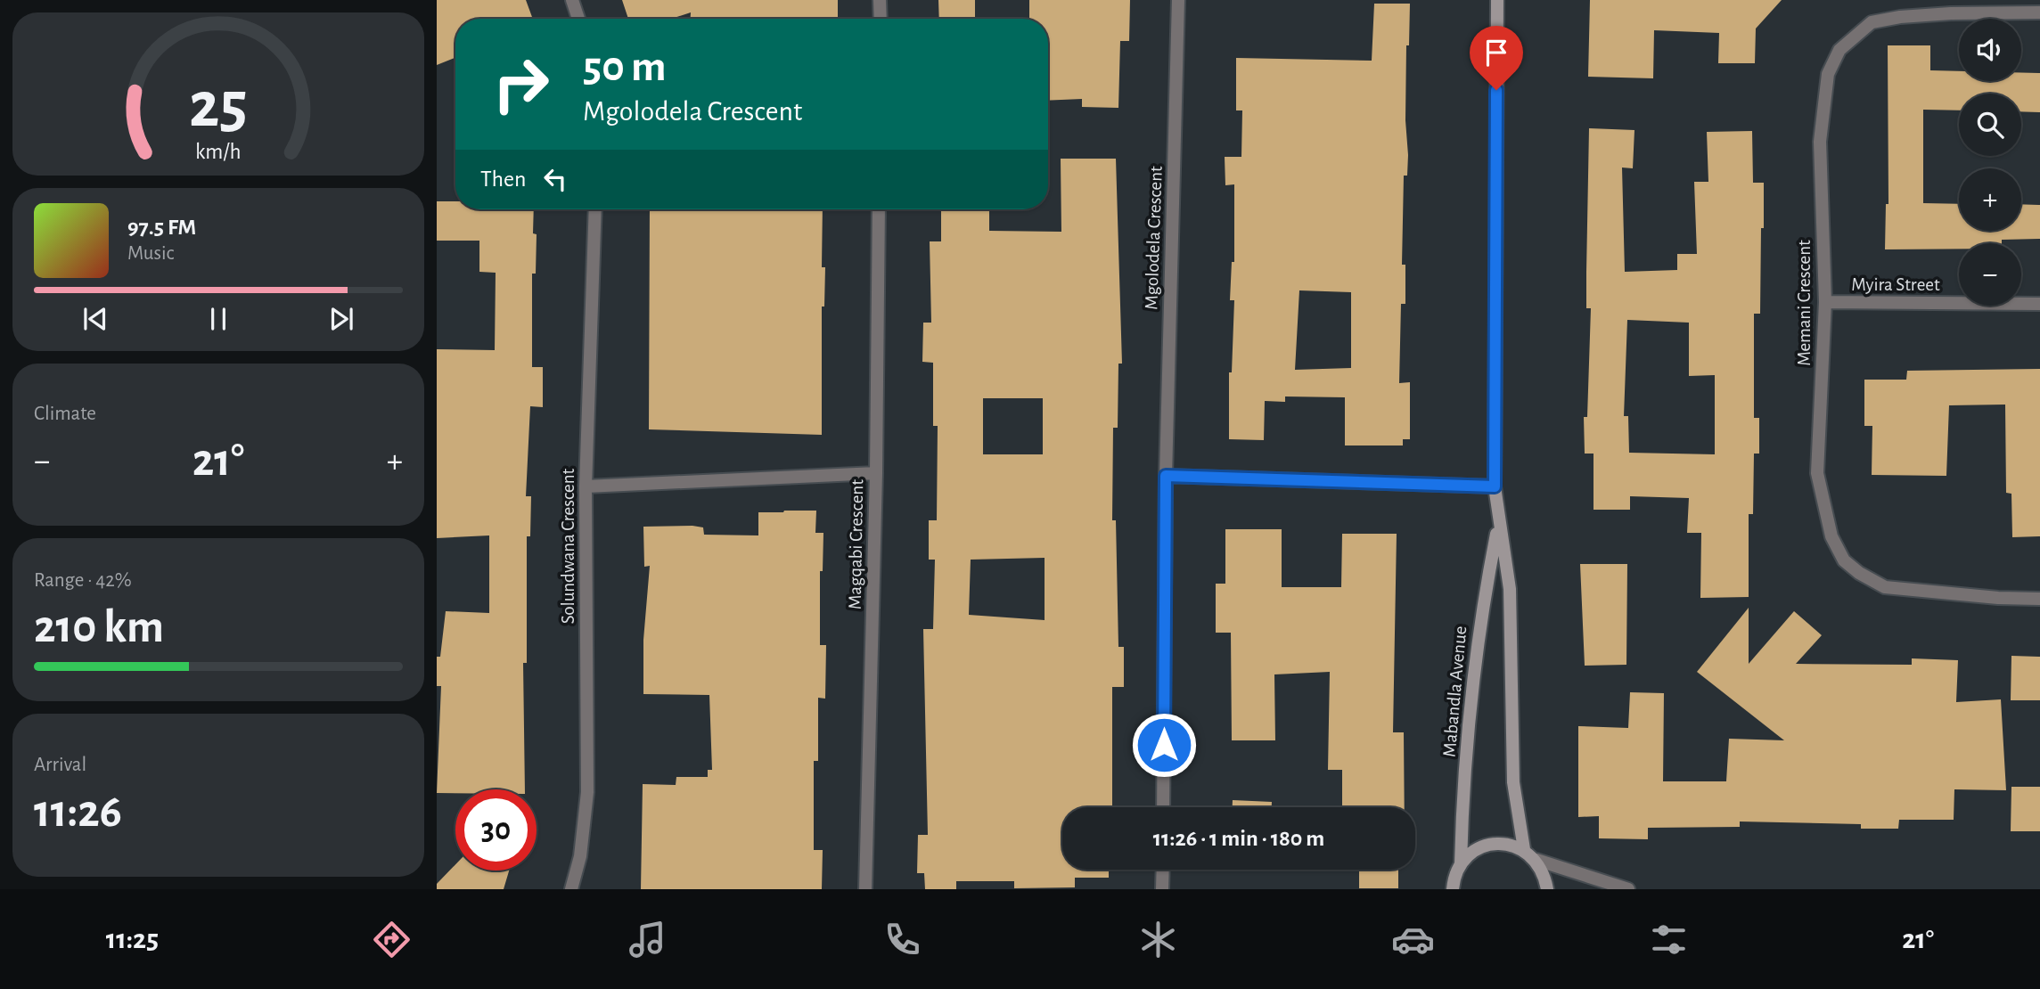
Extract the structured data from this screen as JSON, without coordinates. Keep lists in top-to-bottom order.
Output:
{
  "streets": {
    "street": [
      "Mgolodela Crescent",
      "Myira Street",
      "Memani Crescent",
      "Magqabi Crescent",
      "Solundwana Crescent",
      "Mabandla Avenue"
    ]
  },
  "crossings": [
    ["Myira Street", "Memani Crescent"]
  ],
  "page": {
    "map_buttons": ["+", "−"],
    "turn": ["50 m", "Mgolodela Crescent"],
    "then": "Then",
    "song": ["97.5 FM", "Music"],
    "tile": [
      "Climate",
      ["Range · 42%", "210 km"],
      ["Arrival", "11:26"]
    ],
    "heat": ["−", "21°", "+"],
    "limit": "30",
    "trip": "11:26 · 1 min · 180 m",
    "tabs": ["11:25", "21°"],
    "gauge": ["25", "km/h"]
  }
}
